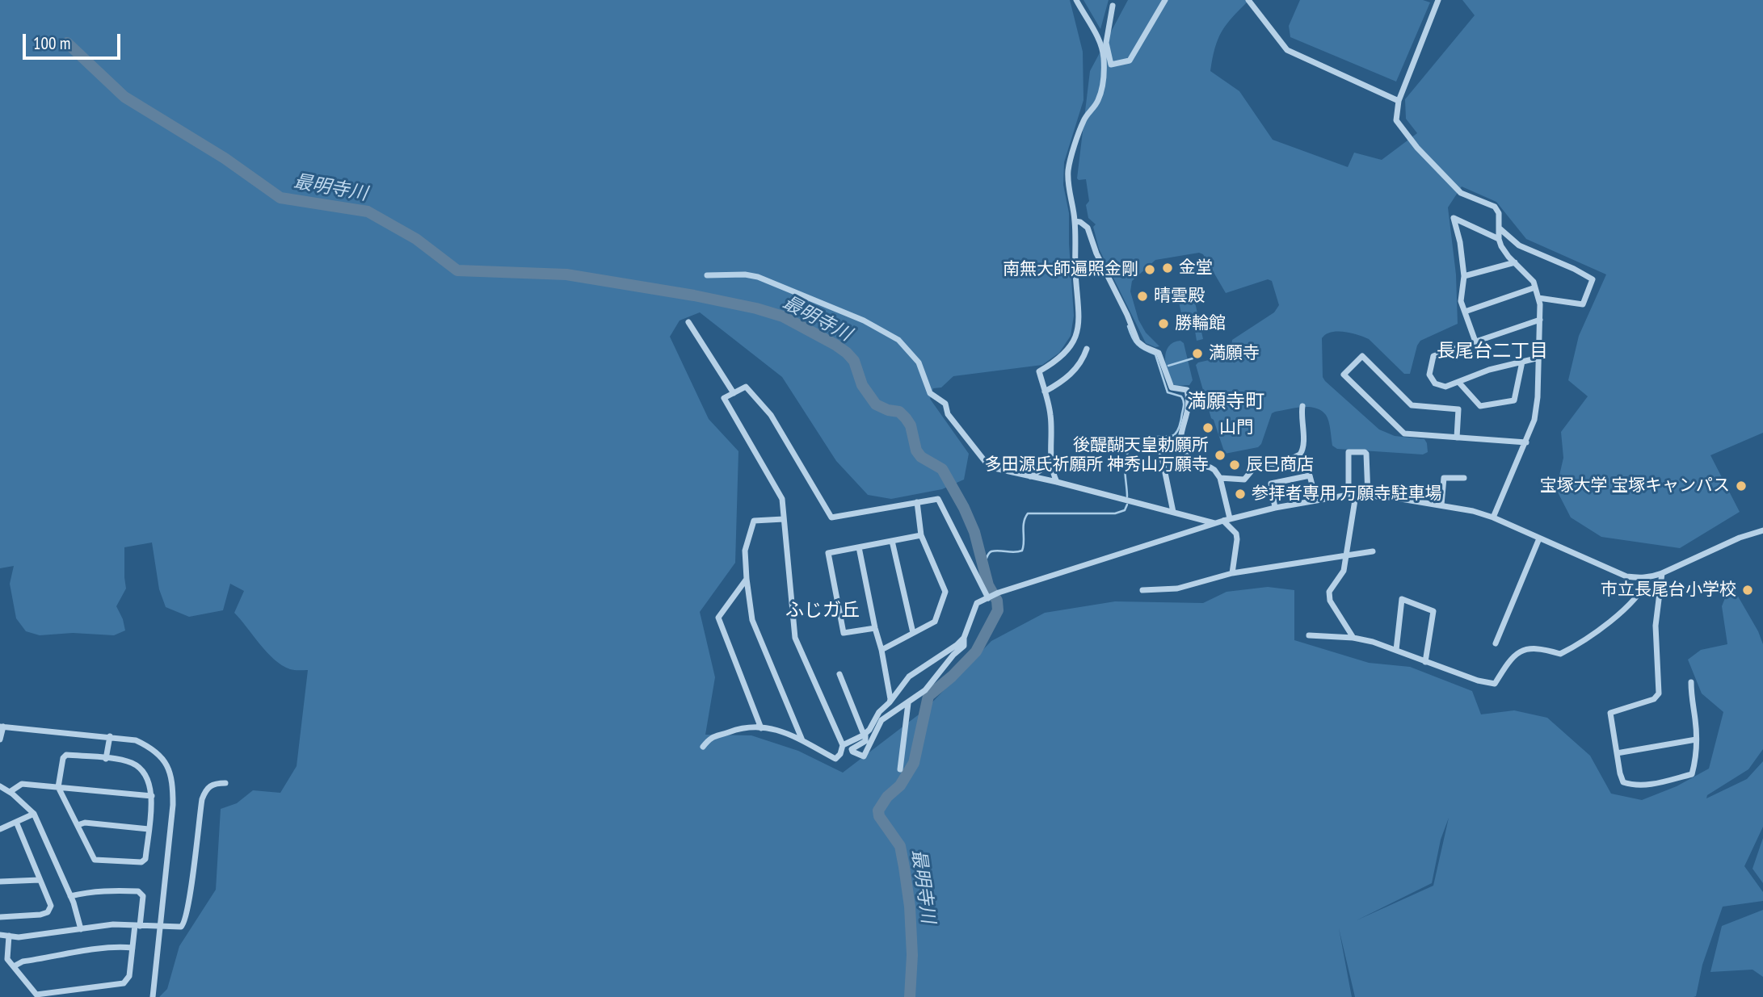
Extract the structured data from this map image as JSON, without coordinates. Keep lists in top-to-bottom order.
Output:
{
  "districts": ["長尾台二丁目", "満願寺町", "ふじガ丘"],
  "water": ["最明寺川"],
  "places": [
    "金堂",
    "南無大師遍照金剛",
    "晴雲殿",
    "勝輪館",
    "満願寺",
    "山門",
    "後醍醐天皇勅願所 多田源氏祈願所 神秀山万願寺",
    "辰巳商店",
    "宝塚大学 宝塚キャンパス",
    "参拝者専用 万願寺駐車場",
    "市立長尾台小学校"
  ],
  "scale_bar": "100 m"
}
